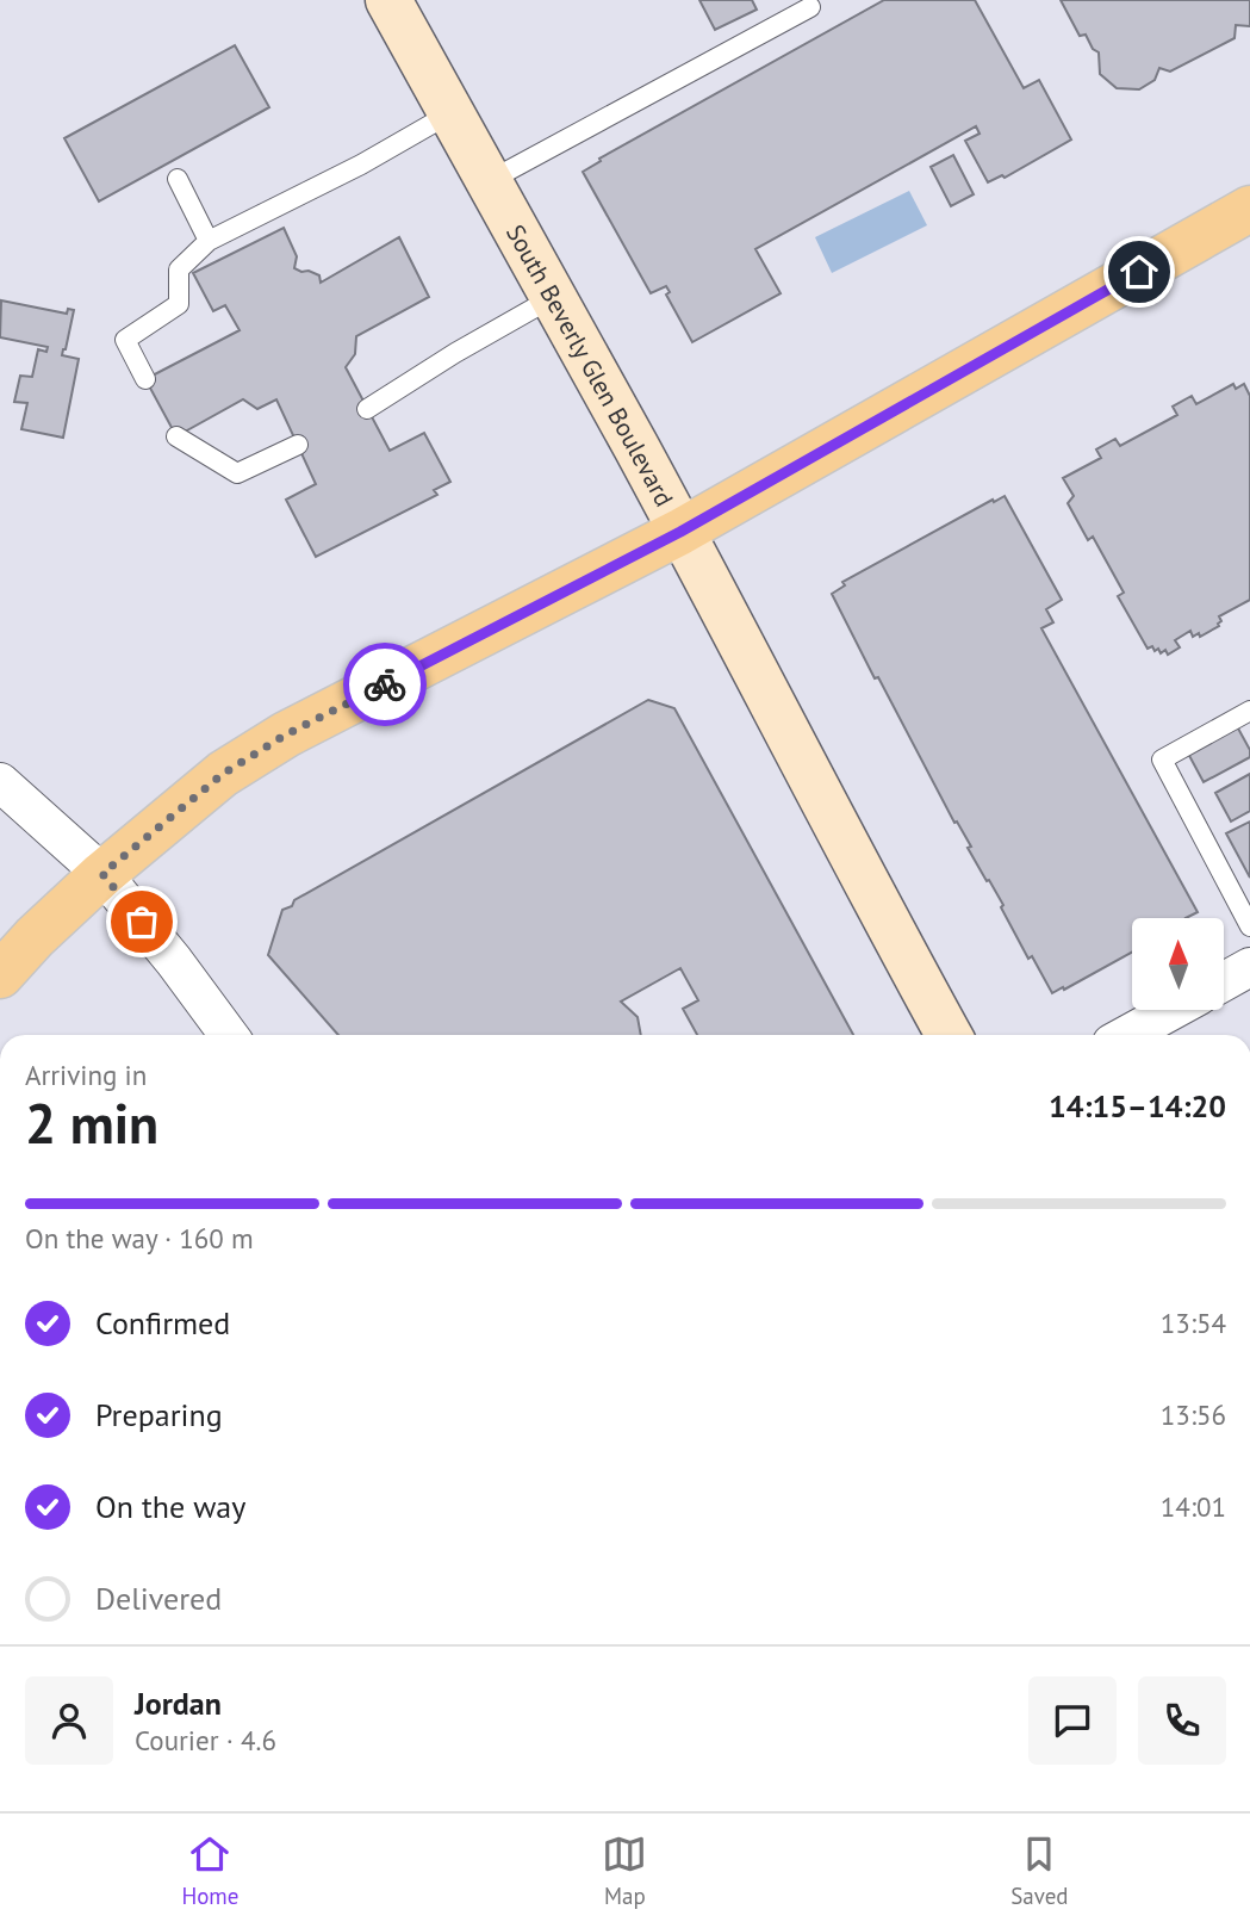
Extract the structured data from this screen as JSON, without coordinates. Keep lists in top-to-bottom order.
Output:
{
  "streets": {
    "main road": ["South Beverly Glen Boulevard"]
  },
  "north": "top",
  "page": {
    "heading": ["2 min", "Arriving in", "14:15–14:20"],
    "panel": ["Jordan", "Courier · 4.6"],
    "bar": "On the way · 160 m",
    "list": [
      ["Confirmed", "13:54"],
      ["Preparing", "13:56"],
      ["On the way", "14:01"],
      "Delivered"
    ],
    "tabs": ["Home", "Map", "Saved"]
  }
}
